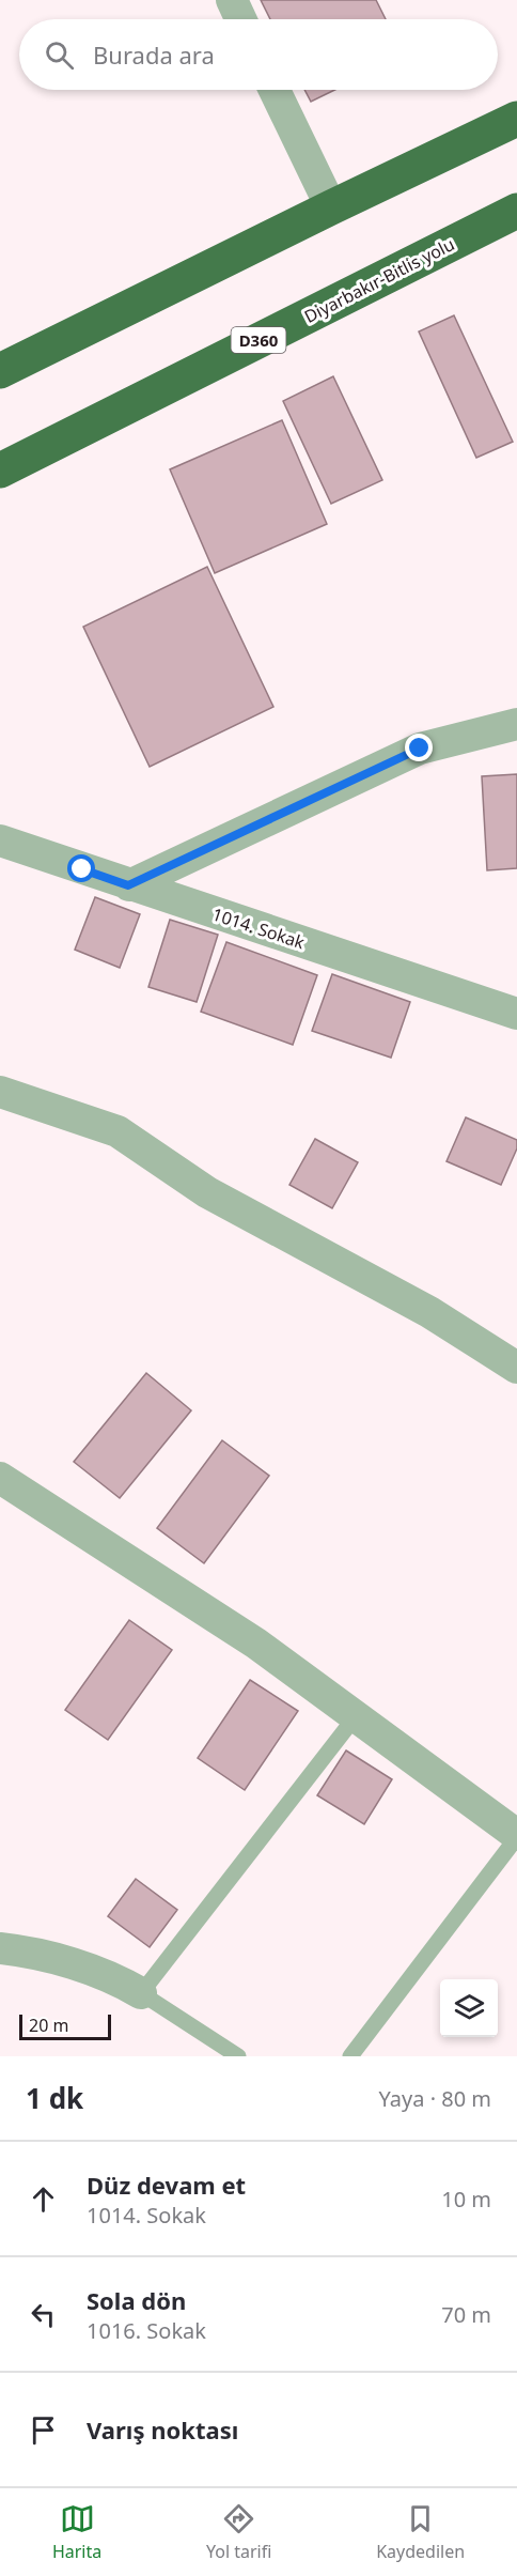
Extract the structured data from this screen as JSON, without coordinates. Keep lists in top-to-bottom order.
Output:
{
  "streets": {
    "highway": ["Diyarbakır-Bitlis yolu", "D360"],
    "street": ["1014. Sokak"]
  },
  "scale_bar": "20 m",
  "page": {
    "search": "Burada ara",
    "scale": "20 m",
    "heading": ["1 dk", "Yaya · 80 m"],
    "list": [
      ["Düz devam et", "1014. Sokak", "10 m"],
      ["Sola dön", "1016. Sokak", "70 m"],
      "Varış noktası"
    ],
    "nav": ["Harita", "Yol tarifi", "Kaydedilen"]
  }
}
